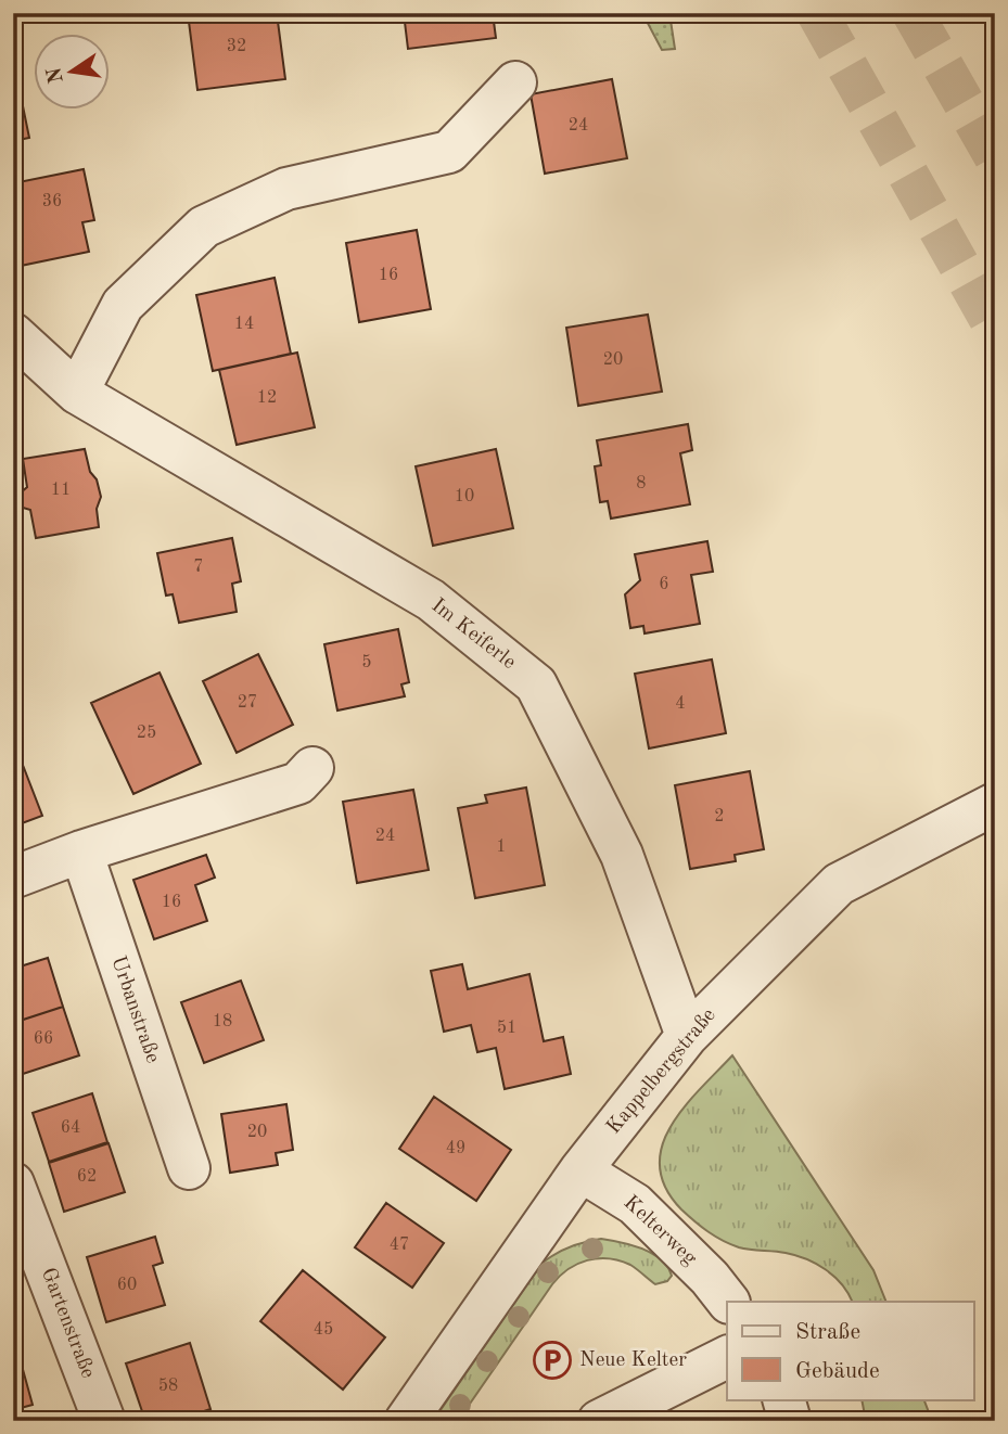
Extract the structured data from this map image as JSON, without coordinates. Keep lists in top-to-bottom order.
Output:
{
  "streets": {
    "street": [
      "Im Keiferle",
      "Urbanstraße",
      "Kappelbergstraße",
      "Kelterweg",
      "Gartenstraße"
    ]
  },
  "crossings": [
    ["Im Keiferle", "Kappelbergstraße"],
    ["Kappelbergstraße", "Kelterweg"]
  ],
  "places": {
    "parking": ["Neue Kelter"]
  },
  "house_numbers": [
    "32",
    "24",
    "36",
    "16",
    "14",
    "20",
    "12",
    "8",
    "11",
    "10",
    "7",
    "6",
    "5",
    "27",
    "4",
    "25",
    "2",
    "24",
    "1",
    "16",
    "18",
    "51",
    "66",
    "64",
    "20",
    "49",
    "62",
    "47",
    "60",
    "45",
    "58"
  ],
  "legend": ["Straße", "Gebäude"],
  "north": "left"
}
